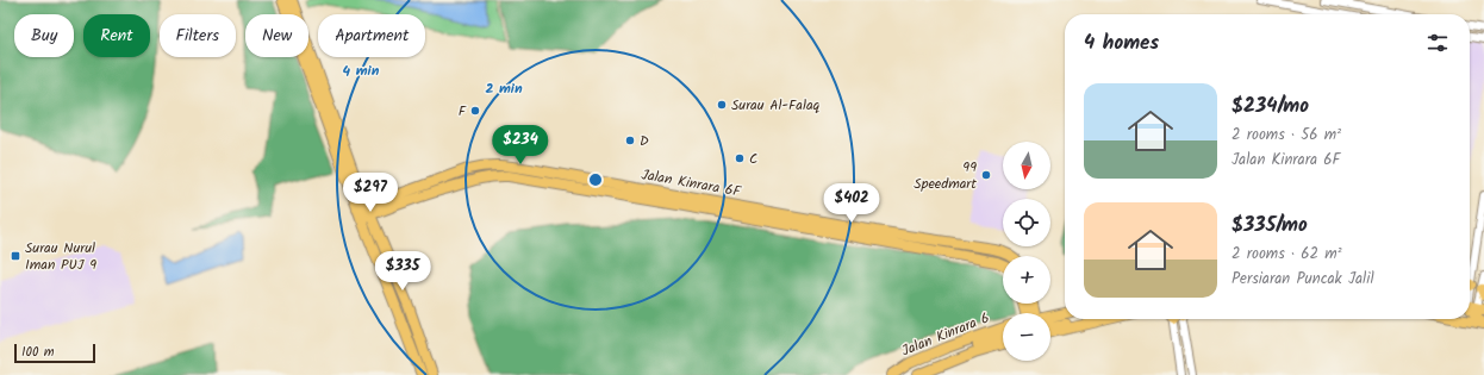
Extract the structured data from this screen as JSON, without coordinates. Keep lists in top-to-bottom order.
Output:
{
  "streets": {
    "main road": ["Jalan Kinrara 6F", "Jalan Kinrara 6"]
  },
  "places": {
    "other": [
      "Surau Al-Falaq",
      "F",
      "D",
      "C",
      "99 Speedmart"
    ],
    "transit": ["Surau Nurul Iman PUJ 9"]
  },
  "scale_bar": "100 m",
  "north": "bottom",
  "page": {
    "chip": [
      "Buy",
      "Rent",
      "Filters",
      "New",
      "Apartment"
    ],
    "heading": "4 homes",
    "list": [
      {
        "name": "$234/mo",
        "note": "2 rooms · 56 m² · Jalan Kinrara 6F"
      },
      {
        "name": "$335/mo",
        "note": "2 rooms · 62 m² · Persiaran Puncak Jalil"
      }
    ],
    "price": [
      "$234",
      "$297",
      "$402",
      "$335"
    ],
    "map_buttons": ["+", "−"],
    "scale": "100 m"
  },
  "rings": ["4 min", "2 min"]
}
